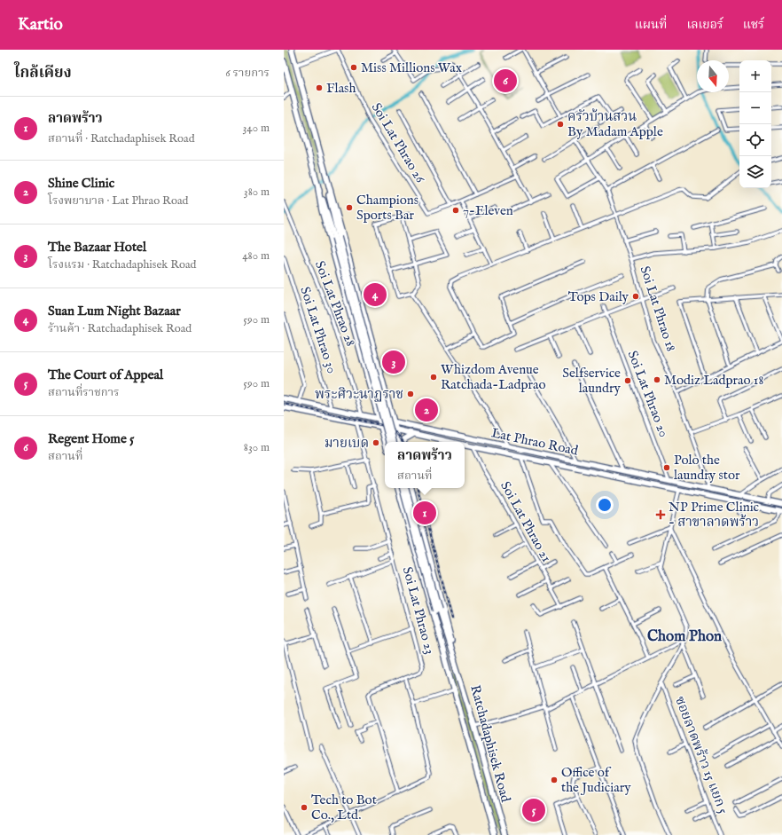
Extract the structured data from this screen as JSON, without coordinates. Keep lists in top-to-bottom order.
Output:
{
  "streets": {
    "main road": ["Lat Phrao Road", "Ratchadaphisek Road"],
    "street": [
      "Soi Lat Phrao 26",
      "Soi Lat Phrao 28",
      "Soi Lat Phrao 18",
      "Soi Lat Phrao 30",
      "Soi Lat Phrao 20",
      "Soi Lat Phrao 21",
      "Soi Lat Phrao 23",
      "ซอยลาดพร้าว 15 แยก 5"
    ]
  },
  "crossings": [
    ["Soi Lat Phrao 28", "Lat Phrao Road"],
    ["Soi Lat Phrao 18", "Lat Phrao Road"],
    ["Soi Lat Phrao 30", "Lat Phrao Road"],
    ["Soi Lat Phrao 20", "Lat Phrao Road"],
    ["Lat Phrao Road", "Soi Lat Phrao 21"],
    ["Lat Phrao Road", "Soi Lat Phrao 23"]
  ],
  "districts": ["Chom Phon"],
  "places": {
    "other": [
      "Miss Millions Wax",
      "Flash",
      "ครัวบ้านสวน By Madam Apple",
      "Champions Sports Bar",
      "7-Eleven",
      "Tops Daily",
      "Whizdom Avenue Ratchada-Ladprao",
      "Modiz Ladprao 18",
      "Selfservice laundry",
      "พระศิวะนาฏราช",
      "มายเบด",
      "Polo the laundry stor",
      "Office of the Judiciary",
      "Tech to Bot Co., Ltd."
    ],
    "health": ["NP Prime Clinic - สาขาลาดพร้าว"]
  },
  "north": "bottom",
  "page": {
    "header": "Kartio",
    "nav": ["แผนที่", "เลเยอร์", "แชร์"],
    "heading": ["ใกล้เคียง", "6 รายการ"],
    "map_buttons": ["+", "−"],
    "pins": [
      "6",
      "4",
      "3",
      "2",
      "1",
      "5"
    ],
    "list": [
      {
        "mark": "1",
        "name": "ลาดพร้าว",
        "note": "สถานที่ · Ratchadaphisek Road",
        "value": "340 m"
      },
      {
        "mark": "2",
        "name": "Shine Clinic",
        "note": "โรงพยาบาล · Lat Phrao Road",
        "value": "380 m"
      },
      {
        "mark": "3",
        "name": "The Bazaar Hotel",
        "note": "โรงแรม · Ratchadaphisek Road",
        "value": "480 m"
      },
      {
        "mark": "4",
        "name": "Suan Lum Night Bazaar",
        "note": "ร้านค้า · Ratchadaphisek Road",
        "value": "590 m"
      },
      {
        "mark": "5",
        "name": "The Court of Appeal",
        "note": "สถานที่ราชการ",
        "value": "590 m"
      },
      {
        "mark": "6",
        "name": "Regent Home 5",
        "note": "สถานที่",
        "value": "830 m"
      }
    ],
    "popup": ["ลาดพร้าว", "สถานที่"]
  }
}
